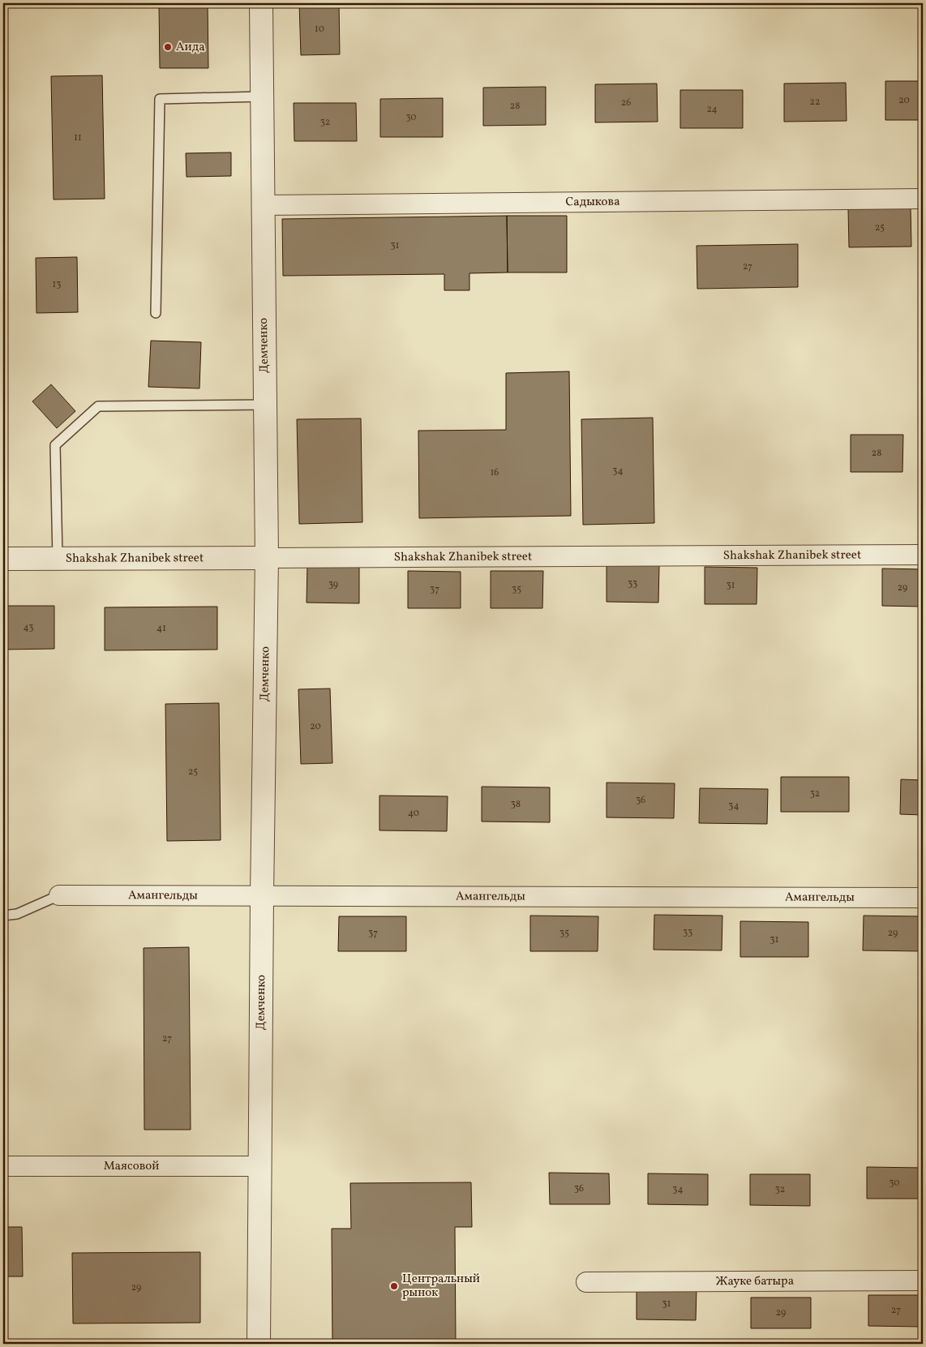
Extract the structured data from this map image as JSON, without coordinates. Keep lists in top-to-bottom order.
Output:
{
  "streets": {
    "street": [
      "Садыкова",
      "Демченко",
      "Shakshak Zhanibek street",
      "Амангельды",
      "Маясовой",
      "Жауке батыра"
    ]
  },
  "crossings": [
    ["Садыкова", "Демченко"],
    ["Демченко", "Shakshak Zhanibek street"],
    ["Демченко", "Амангельды"],
    ["Демченко", "Маясовой"]
  ],
  "places": ["Аида", "Центральный рынок"],
  "house_numbers": [
    "10",
    "20",
    "22",
    "26",
    "28",
    "24",
    "30",
    "32",
    "11",
    "25",
    "31",
    "27",
    "13",
    "28",
    "34",
    "16",
    "33",
    "39",
    "31",
    "29",
    "37",
    "35",
    "43",
    "41",
    "20",
    "25",
    "32",
    "36",
    "38",
    "34",
    "40",
    "33",
    "37",
    "35",
    "29",
    "31",
    "27",
    "30",
    "36",
    "34",
    "32",
    "29",
    "31",
    "27",
    "29"
  ]
}
